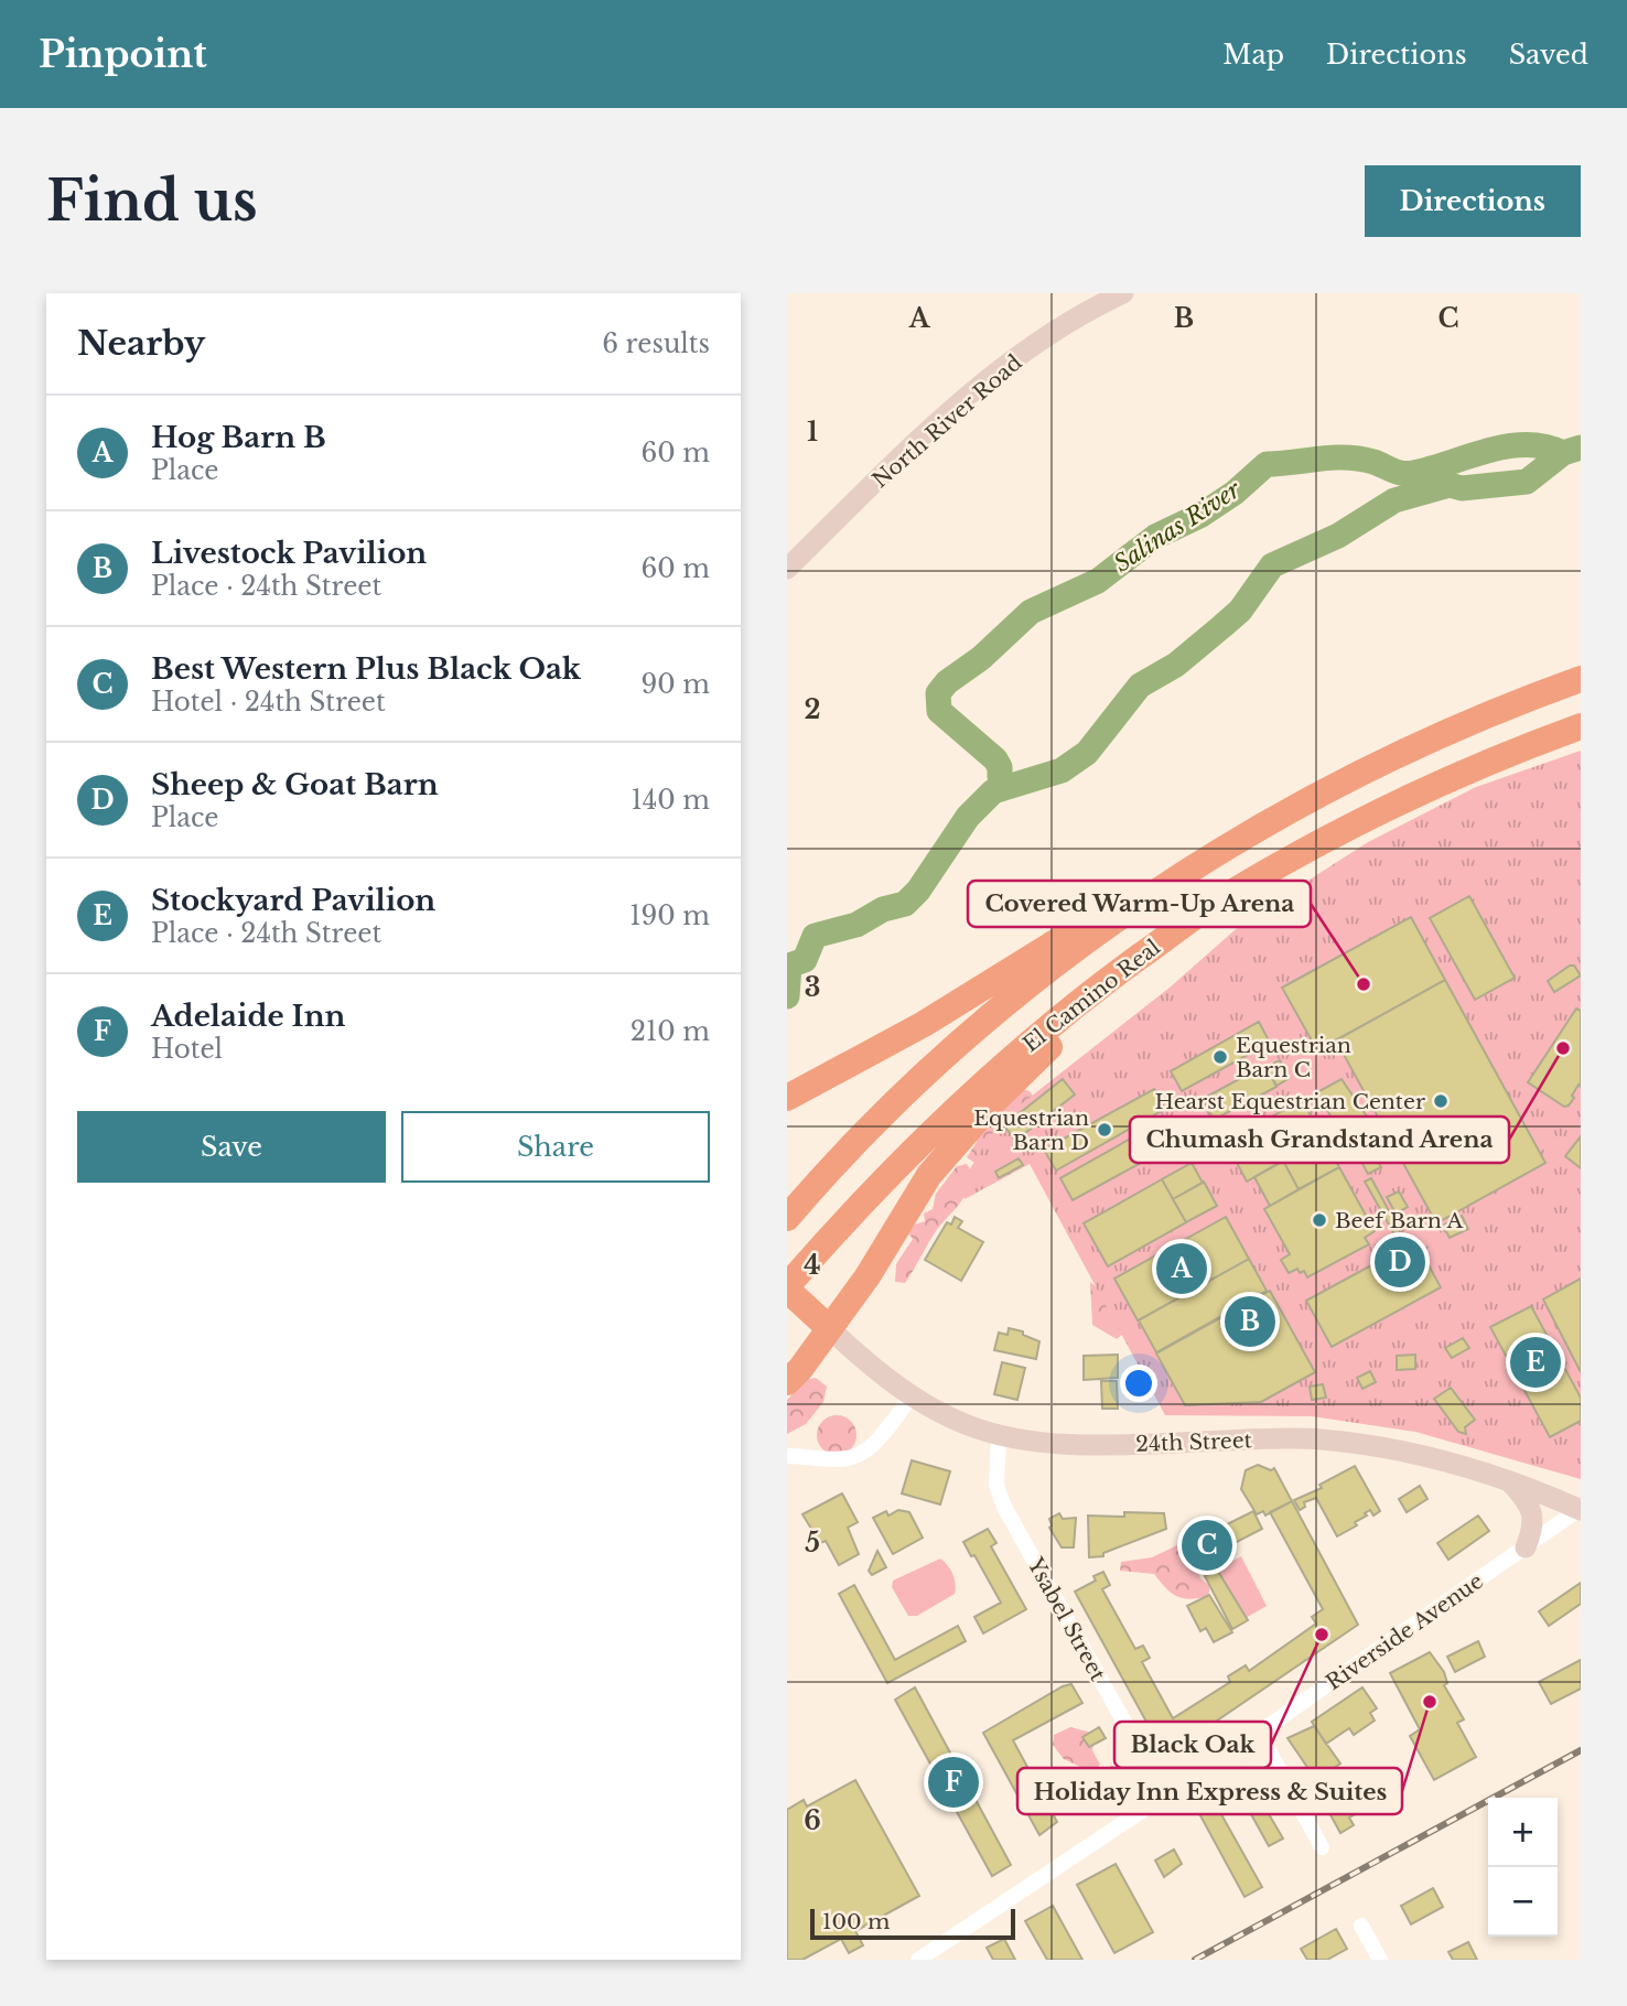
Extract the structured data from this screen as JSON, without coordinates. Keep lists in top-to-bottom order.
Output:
{
  "streets": {
    "highway": ["El Camino Real"],
    "main road": ["North River Road", "24th Street"],
    "street": ["Ysabel Street", "Riverside Avenue"]
  },
  "crossings": [
    ["24th Street", "Ysabel Street"],
    ["24th Street", "Riverside Avenue"],
    ["Ysabel Street", "Riverside Avenue"]
  ],
  "water": ["Salinas River"],
  "places": [
    "Covered Warm-Up Arena",
    "Chumash Grandstand Arena",
    "Equestrian Barn C",
    "Hearst Equestrian Center",
    "Equestrian Barn D",
    "Beef Barn A",
    "Black Oak",
    "Holiday Inn Express & Suites"
  ],
  "scale_bar": "100 m",
  "page": {
    "header": "Pinpoint",
    "nav": ["Map", "Directions", "Saved"],
    "buttons": [
      "Directions",
      ["Save", "Share"]
    ],
    "title": "Find us",
    "heading": ["Nearby", "6 results"],
    "list": [
      {
        "mark": "A",
        "name": "Hog Barn B",
        "note": "Place",
        "value": "60 m"
      },
      {
        "mark": "B",
        "name": "Livestock Pavilion",
        "note": "Place · 24th Street",
        "value": "60 m"
      },
      {
        "mark": "C",
        "name": "Best Western Plus Black Oak",
        "note": "Hotel · 24th Street",
        "value": "90 m"
      },
      {
        "mark": "D",
        "name": "Sheep & Goat Barn",
        "note": "Place",
        "value": "140 m"
      },
      {
        "mark": "E",
        "name": "Stockyard Pavilion",
        "note": "Place · 24th Street",
        "value": "190 m"
      },
      {
        "mark": "F",
        "name": "Adelaide Inn",
        "note": "Hotel",
        "value": "210 m"
      }
    ],
    "pins": [
      "D",
      "A",
      "B",
      "E",
      "C",
      "F"
    ],
    "map_buttons": ["+", "−"],
    "scale": "100 m"
  },
  "grid": {
    "columns": ["A", "B", "C"],
    "rows": [
      "1",
      "2",
      "3",
      "4",
      "5",
      "6"
    ]
  }
}
